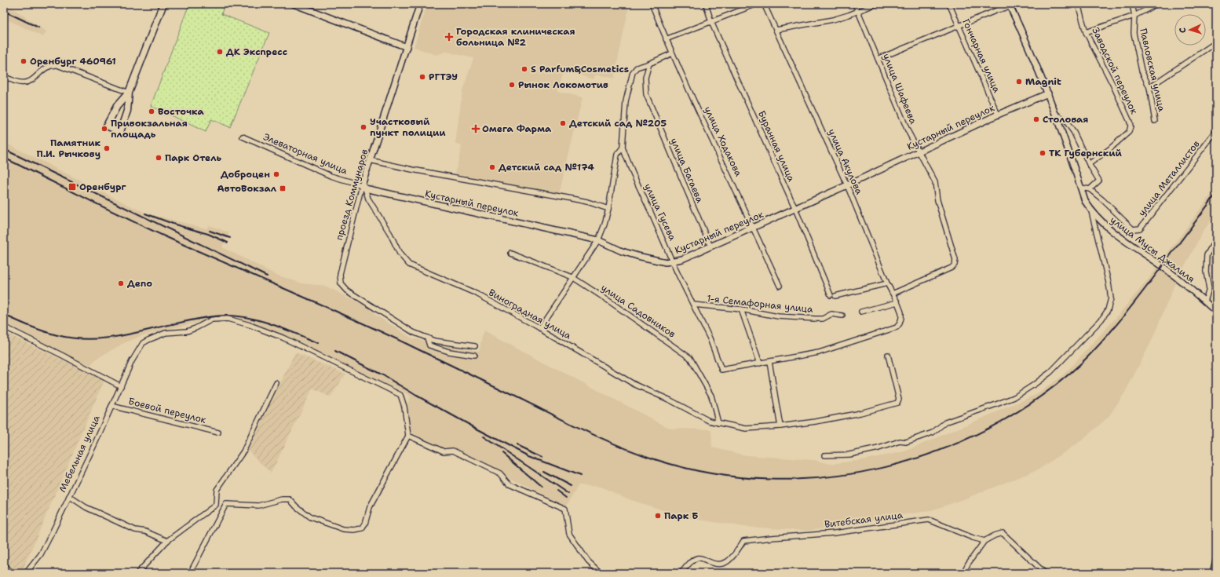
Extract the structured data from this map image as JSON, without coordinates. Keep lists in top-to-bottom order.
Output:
{
  "streets": {
    "street": [
      "Гончарная улица",
      "Павловская улица",
      "Заводской переулок",
      "улица Шафеева",
      "Кустарный переулок",
      "улица Ходакова",
      "Буранная улица",
      "Элеваторная улица",
      "улица Акулова",
      "улица Багаева",
      "улица Металлистов",
      "проезд Коммунаров",
      "улица Гусева",
      "улица Мусы Джалиля",
      "1-я Семафорная улица",
      "улица Садовников",
      "Виноградная улица",
      "Боевой переулок",
      "Мебельная улица",
      "Витебская улица"
    ]
  },
  "crossings": [
    ["Гончарная улица", "Кустарный переулок"],
    ["улица Шафеева", "Кустарный переулок"],
    ["улица Шафеева", "улица Акулова"],
    ["Кустарный переулок", "улица Ходакова"],
    ["Кустарный переулок", "Буранная улица"],
    ["Кустарный переулок", "Элеваторная улица"],
    ["Кустарный переулок", "улица Акулова"],
    ["Кустарный переулок", "улица Багаева"],
    ["Кустарный переулок", "проезд Коммунаров"],
    ["Кустарный переулок", "улица Гусева"],
    ["Кустарный переулок", "улица Мусы Джалиля"],
    ["Кустарный переулок", "Виноградная улица"],
    ["улица Ходакова", "улица Гусева"],
    ["Буранная улица", "улица Акулова"],
    ["Элеваторная улица", "проезд Коммунаров"],
    ["Элеваторная улица", "Виноградная улица"],
    ["улица Багаева", "улица Гусева"],
    ["проезд Коммунаров", "Виноградная улица"],
    ["улица Гусева", "1-я Семафорная улица"],
    ["улица Садовников", "Виноградная улица"],
    ["Боевой переулок", "Мебельная улица"]
  ],
  "places": {
    "health": ["Городская клиническая больница №2", "Омега Фарма"],
    "other": [
      "ДК Экспресс",
      "Оренбург 460961",
      "S Parfum&Cosmetics",
      "РГТЭУ",
      "Magnit",
      "Рынок Локомотив",
      "Восточка",
      "Столовая",
      "Детский сад №205",
      "Участковый пункт полиции",
      "Привокзальная площадь",
      "Памятник П.И. Рычкову",
      "ТК Губернский",
      "Парк Отель",
      "Детский сад №174",
      "Доброцен",
      "Депо",
      "Парк Б"
    ],
    "transit": ["Оренбург", "АвтоВокзал"]
  },
  "north": "left"
}
